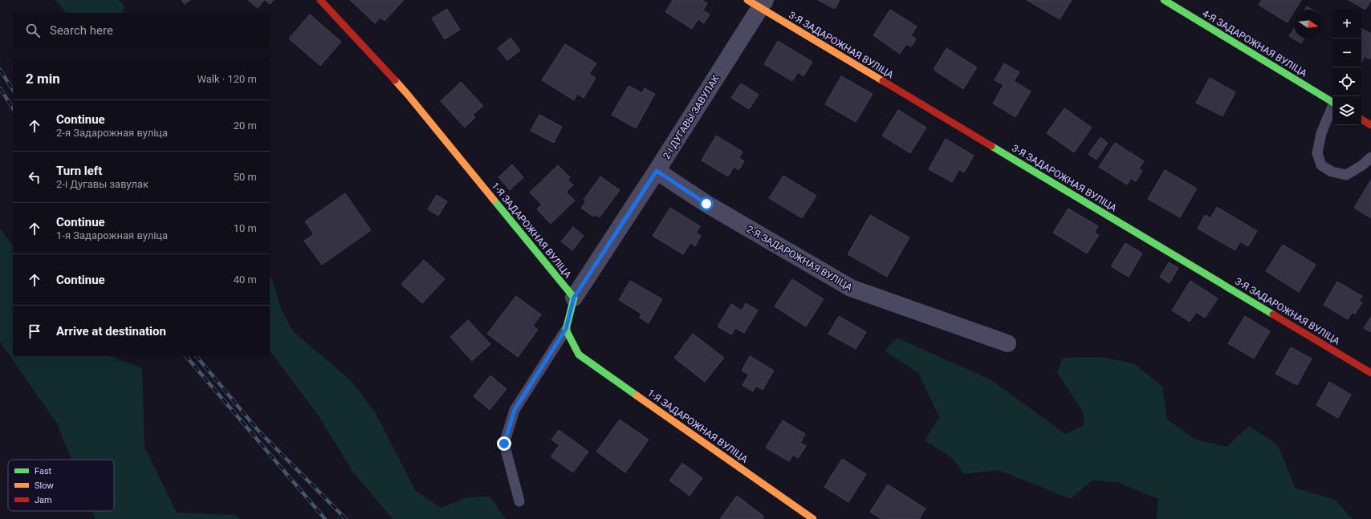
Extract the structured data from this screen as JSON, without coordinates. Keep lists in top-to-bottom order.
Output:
{
  "streets": {
    "street": [
      "4-Я ЗАДАРОЖНАЯ ВУЛІЦА",
      "3-Я ЗАДАРОЖНАЯ ВУЛІЦА",
      "2-І ДУГАВЫ ЗАВУЛАК",
      "1-Я ЗАДАРОЖНАЯ ВУЛІЦА",
      "2-Я ЗАДАРОЖНАЯ ВУЛІЦА"
    ]
  },
  "crossings": [
    ["3-Я ЗАДАРОЖНАЯ ВУЛІЦА", "2-І ДУГАВЫ ЗАВУЛАК"],
    ["2-І ДУГАВЫ ЗАВУЛАК", "1-Я ЗАДАРОЖНАЯ ВУЛІЦА"],
    ["2-І ДУГАВЫ ЗАВУЛАК", "2-Я ЗАДАРОЖНАЯ ВУЛІЦА"]
  ],
  "legend": ["Fast", "Slow", "Jam"],
  "north": "right",
  "page": {
    "map_buttons": ["+", "−"],
    "search": "Search here",
    "heading": ["2 min", "Walk · 120 m"],
    "list": [
      ["Continue", "2-я Задарожная вуліца", "20 m"],
      ["Turn left", "2-і Дугавы завулак", "50 m"],
      ["Continue", "1-я Задарожная вуліца", "10 m"],
      ["Continue", "40 m"],
      "Arrive at destination"
    ]
  }
}
